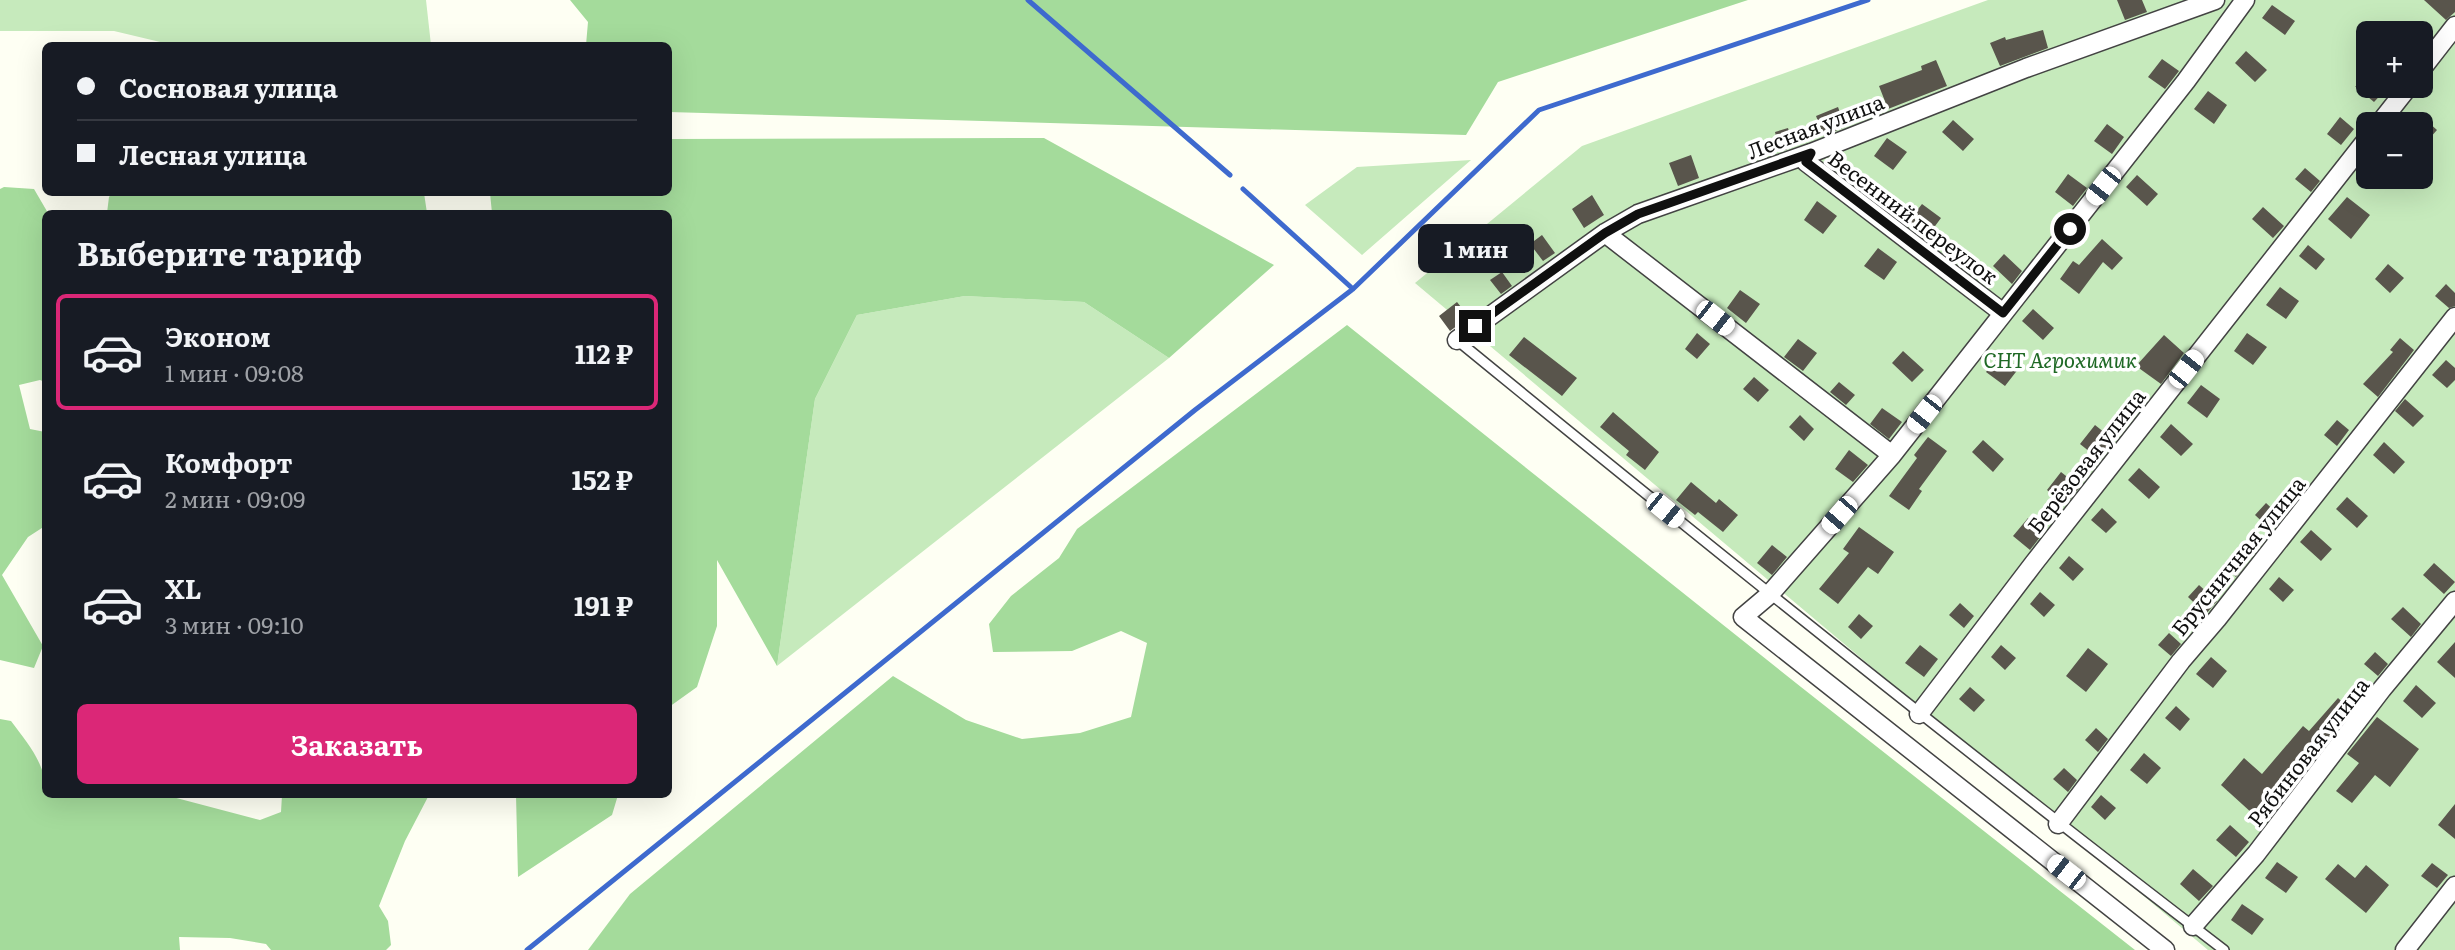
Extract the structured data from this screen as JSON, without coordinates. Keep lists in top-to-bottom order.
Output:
{
  "streets": {
    "street": [
      "Лесная улица",
      "Весенний переулок",
      "Берёзовая улица",
      "Брусничная улица",
      "Рябиновая улица"
    ]
  },
  "crossings": [
    ["Лесная улица", "Весенний переулок"]
  ],
  "parks": ["СНТ Агрохимик"],
  "page": {
    "map_buttons": ["+", "−"],
    "banner": ["Сосновая улица", "Лесная улица"],
    "heading": "Выберите тариф",
    "bubble": "1 мин",
    "list": [
      {
        "name": "Эконом",
        "note": "1 мин · 09:08",
        "value": "112 ₽"
      },
      {
        "name": "Комфорт",
        "note": "2 мин · 09:09",
        "value": "152 ₽"
      },
      {
        "name": "XL",
        "note": "3 мин · 09:10",
        "value": "191 ₽"
      }
    ],
    "buttons": "Заказать"
  }
}
